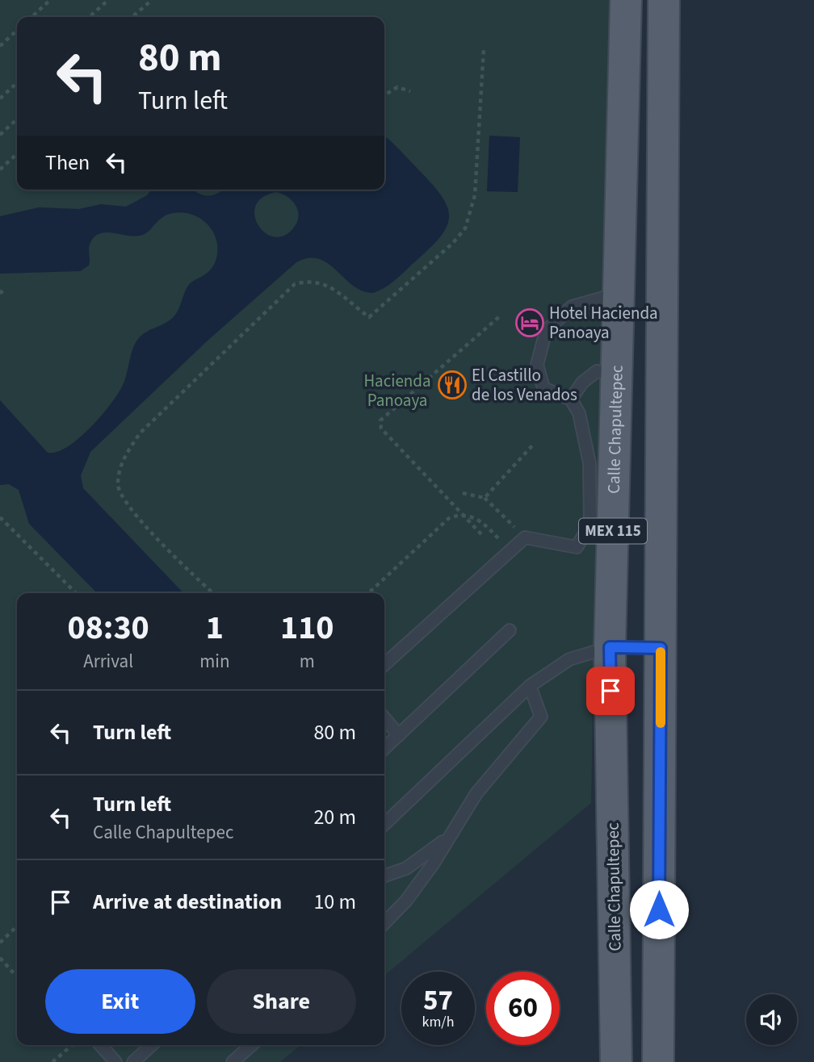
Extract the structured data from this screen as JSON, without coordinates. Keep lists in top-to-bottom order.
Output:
{
  "streets": {
    "main road": ["Calle Chapultepec", "MEX 115"]
  },
  "parks": ["Hacienda Panoaya"],
  "places": {
    "hotel": ["Hotel Hacienda Panoaya"],
    "restaurant": ["El Castillo de los Venados"]
  },
  "page": {
    "turn": ["80 m", "Turn left"],
    "then": "Then",
    "eta": [
      "08:30",
      "Arrival",
      "1",
      "min",
      "110",
      "m"
    ],
    "list": [
      {
        "name": "Turn left",
        "value": "80 m"
      },
      {
        "name": "Turn left",
        "note": "Calle Chapultepec",
        "value": "20 m"
      },
      {
        "name": "Arrive at destination",
        "value": "10 m"
      }
    ],
    "buttons": ["Exit", "Share"],
    "speed": "57 km/h",
    "limit": "60"
  }
}
